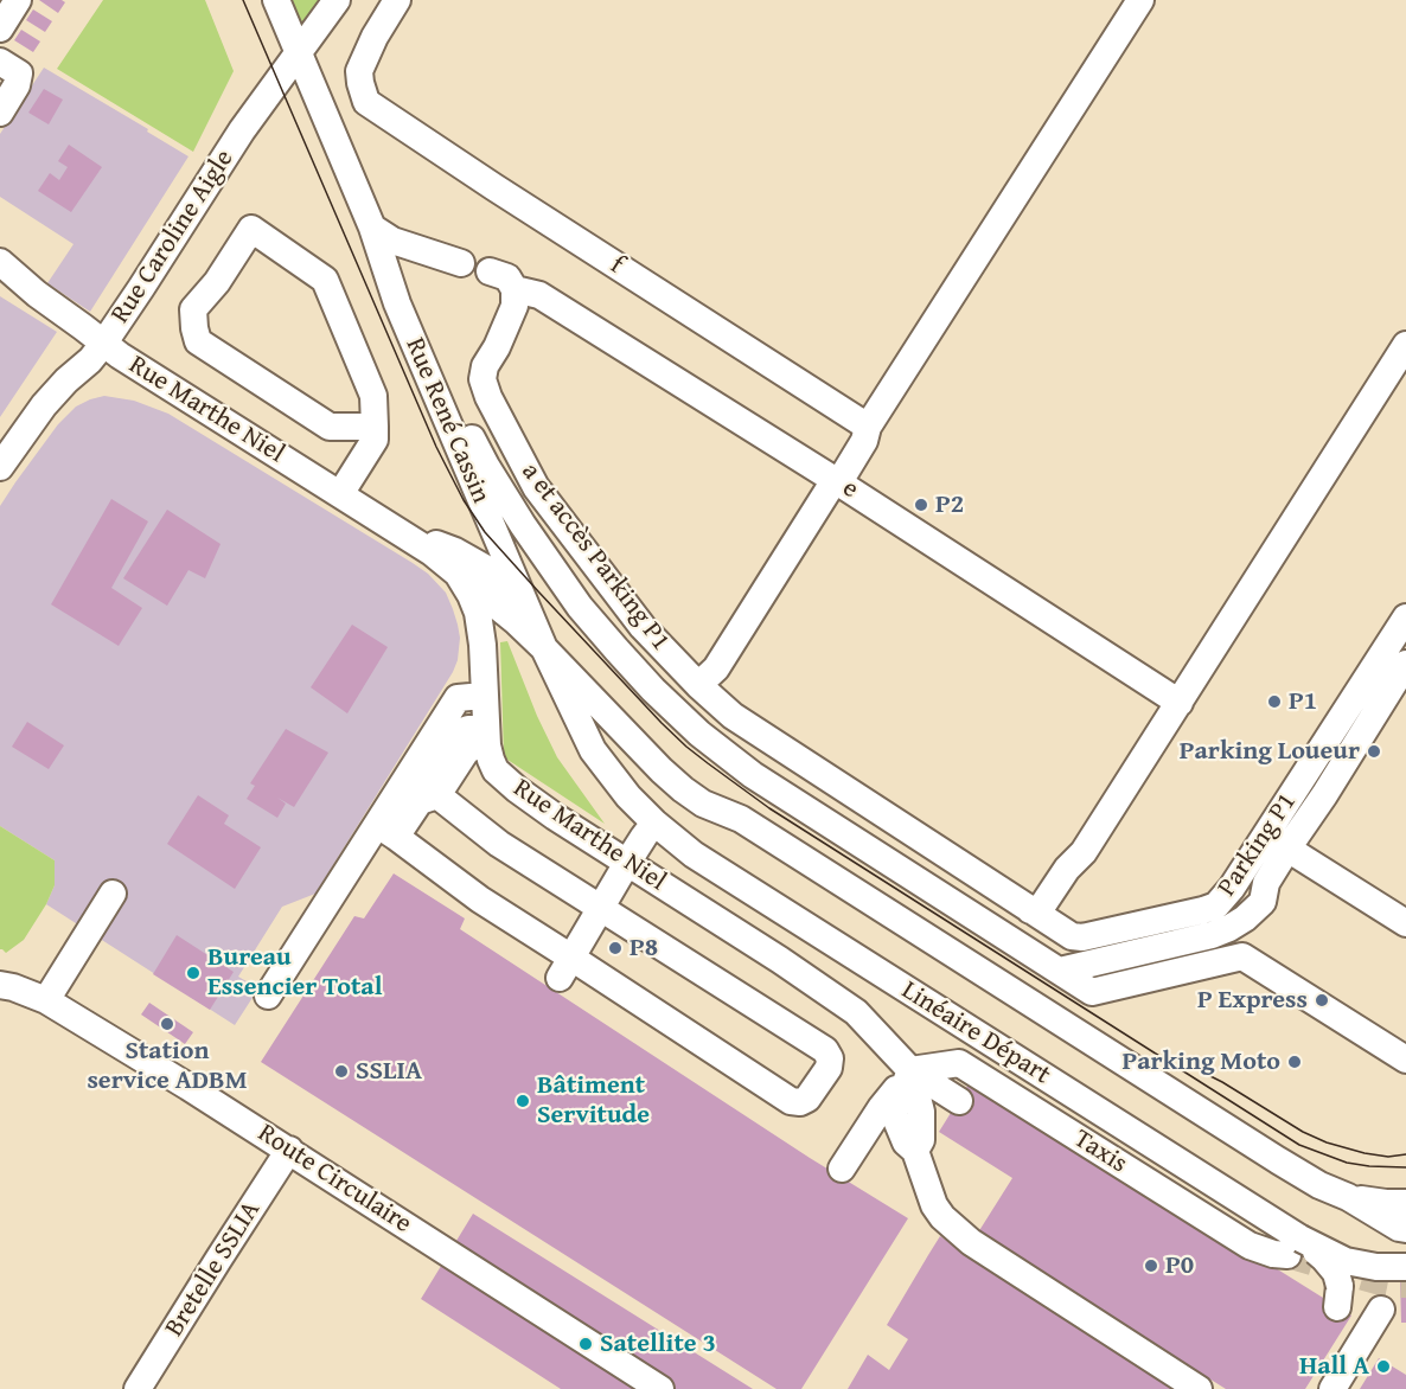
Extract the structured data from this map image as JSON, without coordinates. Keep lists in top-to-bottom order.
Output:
{
  "streets": {
    "street": [
      "Rue Caroline Aigle",
      "f",
      "Rue Marthe Niel",
      "Rue René Cassin",
      "e",
      "a et accès Parking P1",
      "Parking P1",
      "Linéaire Départ",
      "Taxis",
      "Route Circulaire",
      "Bretelle SSLIA"
    ]
  },
  "crossings": [
    ["Rue Caroline Aigle", "Rue Marthe Niel"],
    ["Rue Caroline Aigle", "Rue René Cassin"],
    ["Rue Marthe Niel", "Taxis"],
    ["Rue René Cassin", "Linéaire Départ"],
    ["e", "a et accès Parking P1"],
    ["a et accès Parking P1", "Parking P1"],
    ["Linéaire Départ", "Taxis"],
    ["Route Circulaire", "Bretelle SSLIA"]
  ],
  "places": [
    "P2",
    "P1",
    "Parking Loueur",
    "P8",
    "Bureau Essencier Total",
    "P Express",
    "Station service ADBM",
    "Parking Moto",
    "SSLIA",
    "Bâtiment Servitude",
    "P0",
    "Satellite 3",
    "Hall A"
  ]
}
